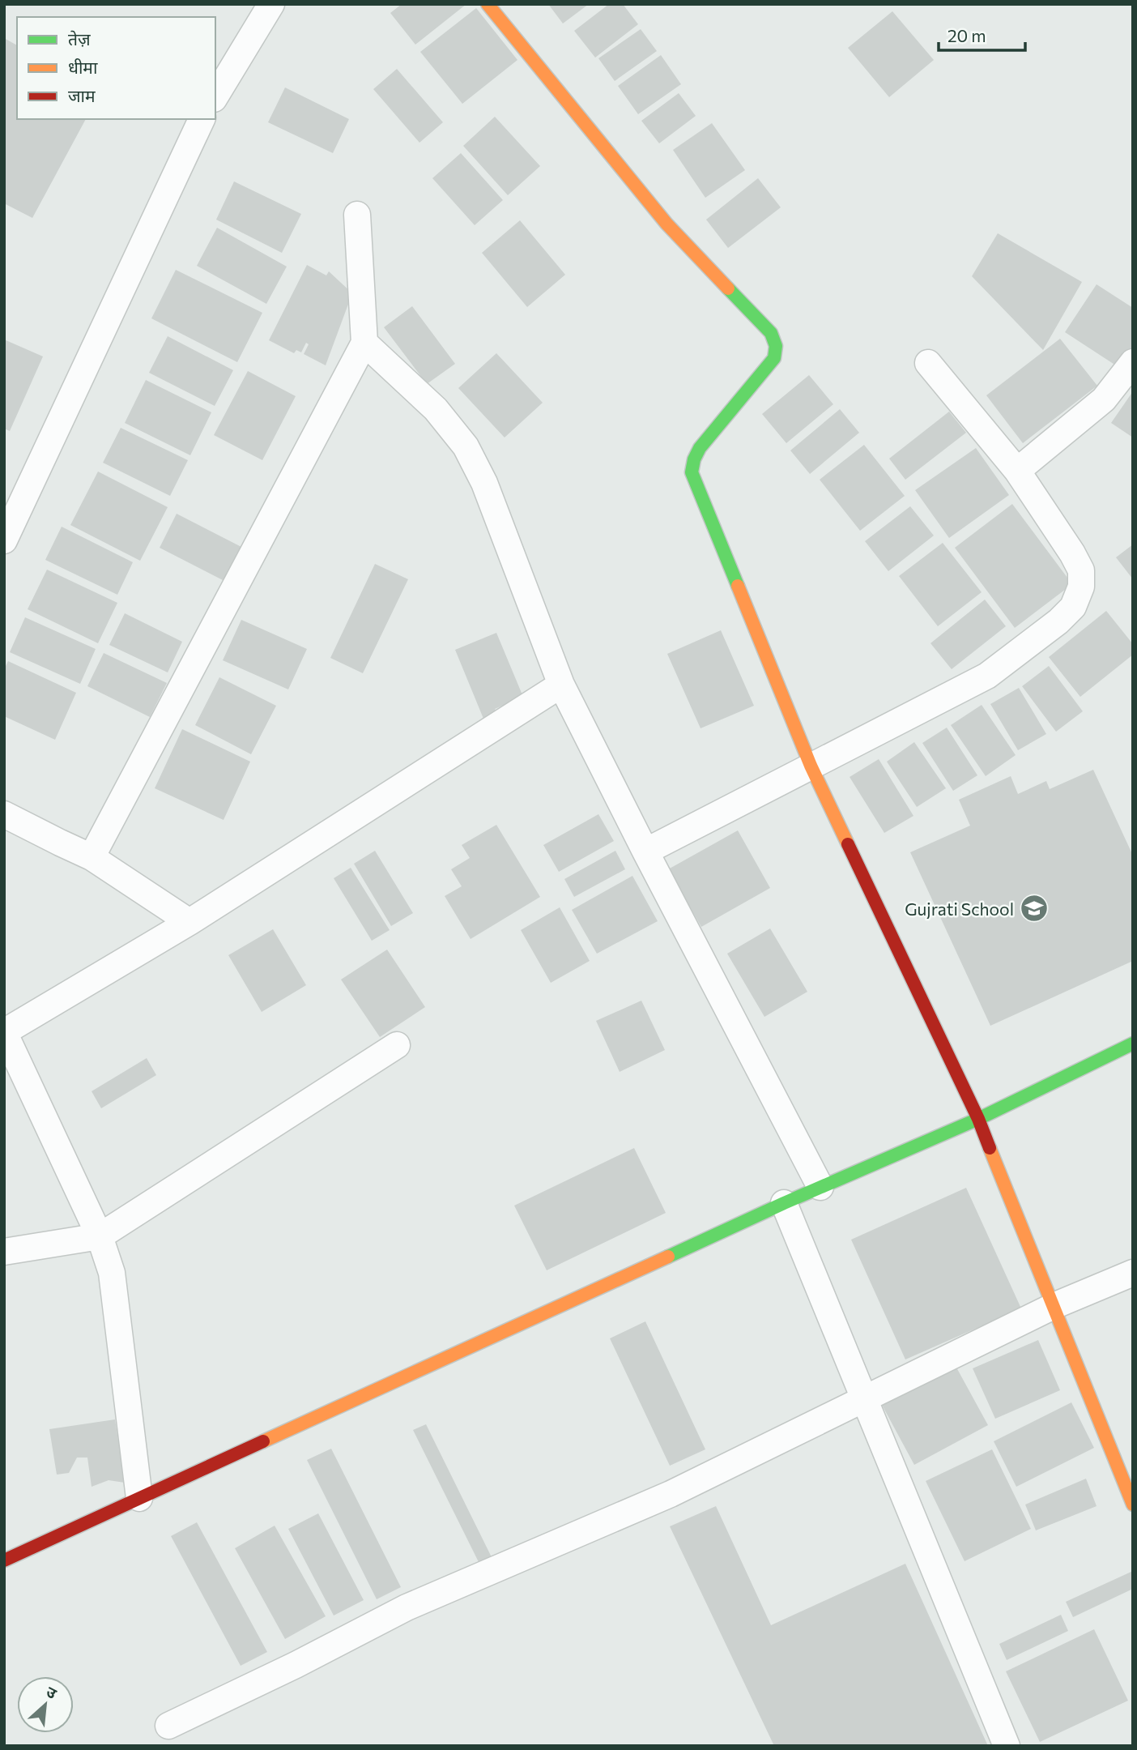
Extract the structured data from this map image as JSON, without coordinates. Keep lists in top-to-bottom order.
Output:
{
  "places": {
    "school or university": ["Gujrati School"]
  },
  "legend": ["तेज़", "धीमा", "जाम"],
  "scale_bar": "20 m",
  "north": "top right"
}
